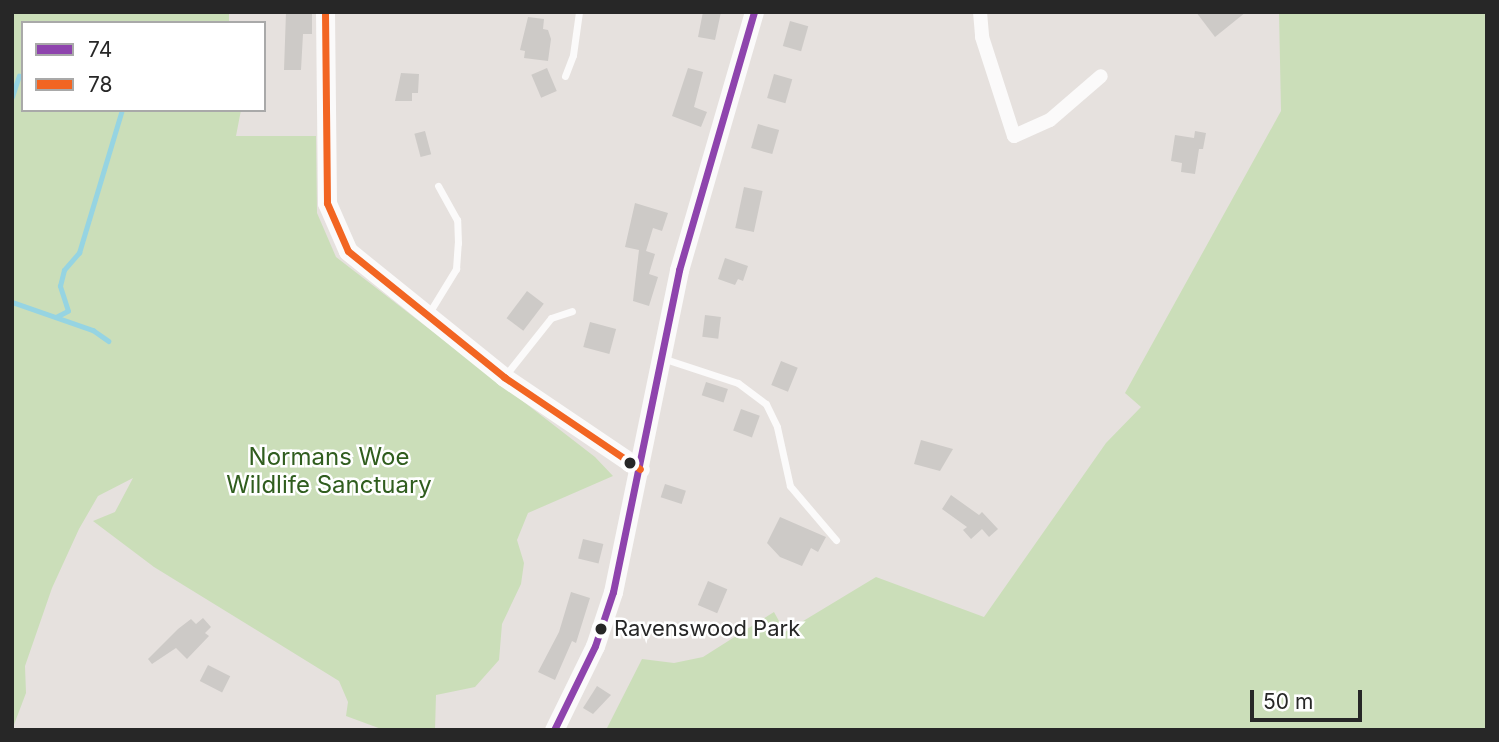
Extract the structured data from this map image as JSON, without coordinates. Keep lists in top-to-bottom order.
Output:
{
  "parks": ["Normans Woe Wildlife Sanctuary"],
  "places": ["Ravenswood Park"],
  "lines": ["transit line 74", "transit line 78"],
  "legend": ["74", "78"],
  "scale_bar": "50 m"
}
